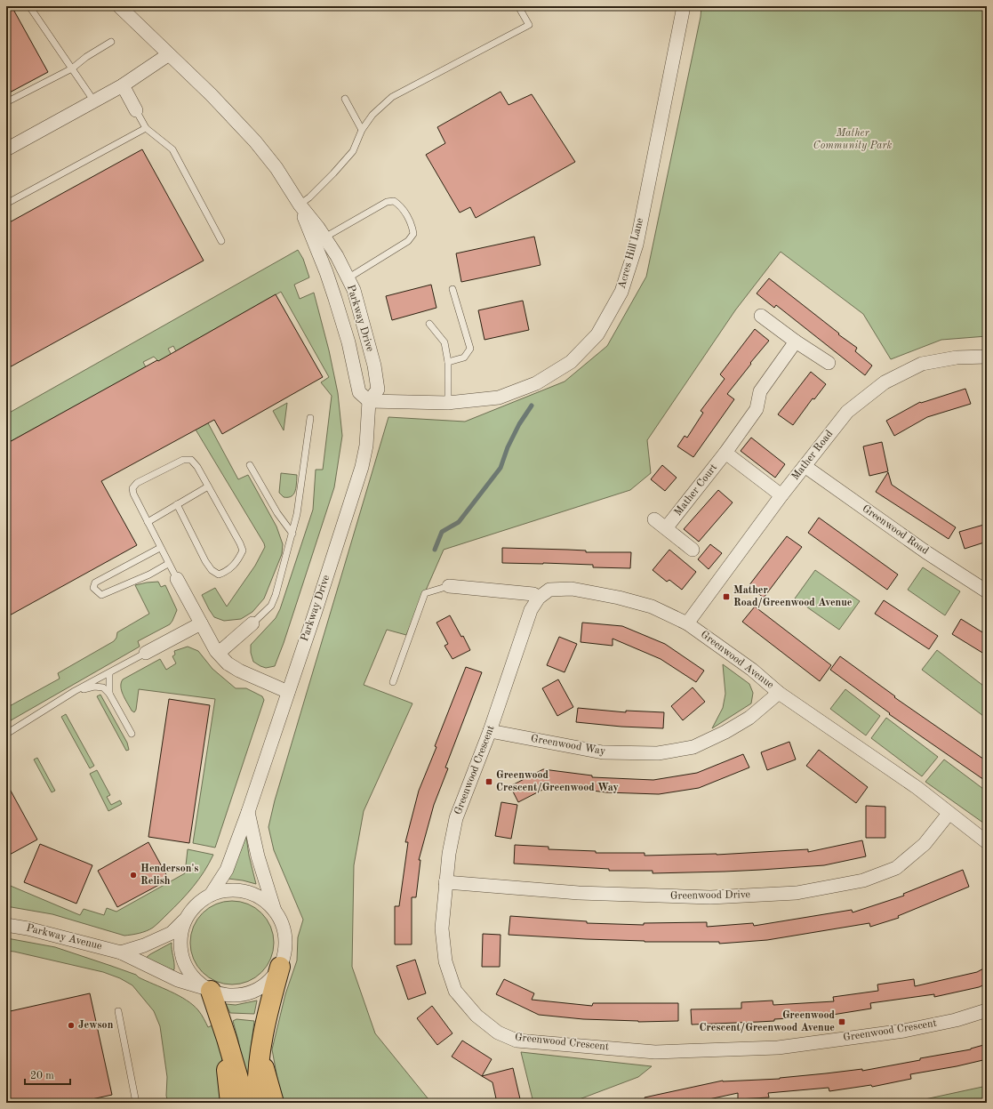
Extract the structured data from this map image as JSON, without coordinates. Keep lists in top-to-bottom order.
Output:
{
  "streets": {
    "street": [
      "Acres Hill Lane",
      "Parkway Drive",
      "Mather Road",
      "Mather Court",
      "Greenwood Road",
      "Greenwood Avenue",
      "Greenwood Way",
      "Greenwood Crescent",
      "Greenwood Drive",
      "Parkway Avenue"
    ]
  },
  "crossings": [
    ["Acres Hill Lane", "Parkway Drive"],
    ["Parkway Drive", "Parkway Avenue"],
    ["Mather Road", "Greenwood Road"],
    ["Mather Road", "Greenwood Avenue"],
    ["Greenwood Avenue", "Greenwood Way"],
    ["Greenwood Avenue", "Greenwood Crescent"],
    ["Greenwood Avenue", "Greenwood Drive"],
    ["Greenwood Way", "Greenwood Crescent"],
    ["Greenwood Crescent", "Greenwood Drive"]
  ],
  "parks": ["Mather Community Park"],
  "places": {
    "transit": ["Mather Road/Greenwood Avenue", "Greenwood Crescent/Greenwood Way", "Greenwood Crescent/Greenwood Avenue"],
    "other": ["Henderson's Relish", "Jewson"]
  },
  "scale_bar": "20 m"
}
